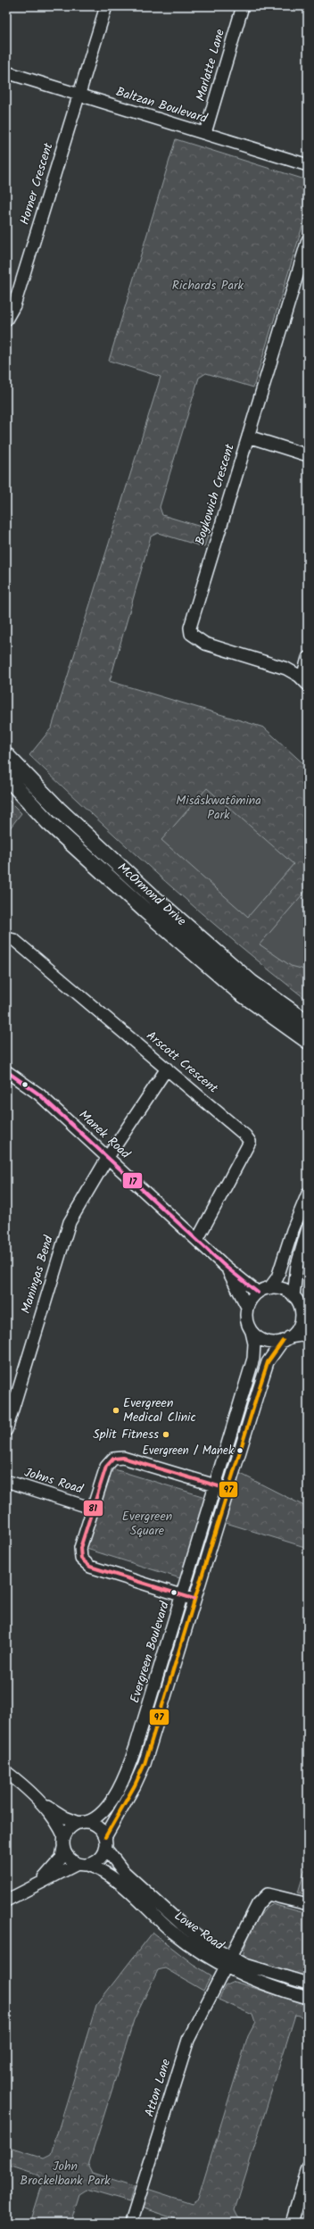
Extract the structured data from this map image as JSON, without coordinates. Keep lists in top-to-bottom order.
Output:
{
  "streets": {
    "main road": ["McOrmond Drive"],
    "street": [
      "Marlatte Lane",
      "Baltzan Boulevard",
      "Horner Crescent",
      "Boykowich Crescent",
      "Arscott Crescent",
      "Manek Road",
      "Maningas Bend",
      "Johns Road",
      "Evergreen Boulevard",
      "Lowe Road",
      "Atton Lane"
    ]
  },
  "crossings": [
    ["Marlatte Lane", "Baltzan Boulevard"],
    ["Baltzan Boulevard", "Horner Crescent"],
    ["Arscott Crescent", "Manek Road"],
    ["Arscott Crescent", "Maningas Bend"],
    ["Manek Road", "Maningas Bend"],
    ["Manek Road", "Evergreen Boulevard"],
    ["Evergreen Boulevard", "Lowe Road"],
    ["Lowe Road", "Atton Lane"]
  ],
  "parks": [
    "Richards Park",
    "Misâskwatômina Park",
    "Evergreen Square",
    "John Brockelbank Park"
  ],
  "places": ["Evergreen Medical Clinic", "Split Fitness", "Evergreen / Manek"],
  "lines": ["transit line 17", "transit line 97", "transit line 81"]
}
